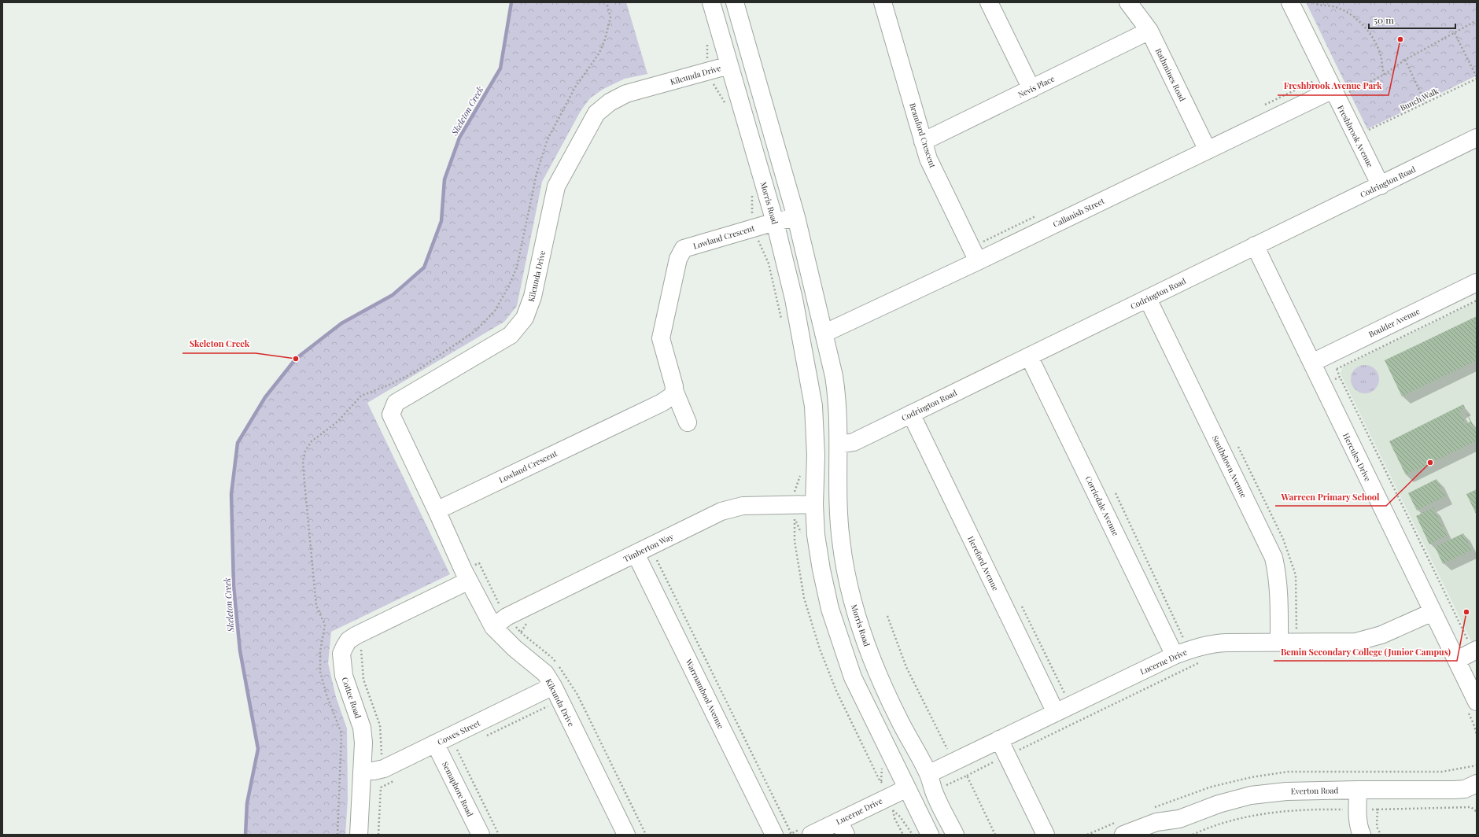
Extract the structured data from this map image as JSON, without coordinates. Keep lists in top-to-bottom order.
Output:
{
  "streets": {
    "street": [
      "Kilcunda Drive",
      "Rathmines Road",
      "Nevis Place",
      "Bramford Crescent",
      "Freshbrook Avenue",
      "Codrington Road",
      "Morris Road",
      "Callanish Street",
      "Lowland Crescent",
      "Boulder Avenue",
      "Hercules Drive",
      "Southdown Avenue",
      "Corriedale Avenue",
      "Timberton Way",
      "Hereford Avenue",
      "Lucerne Drive",
      "Warrnambool Avenue",
      "Cottee Road",
      "Cowes Street",
      "Semaphore Road",
      "Everton Road"
    ],
    "path": ["Bunch Walk"]
  },
  "crossings": [
    ["Kilcunda Drive", "Morris Road"],
    ["Kilcunda Drive", "Lowland Crescent"],
    ["Kilcunda Drive", "Timberton Way"],
    ["Kilcunda Drive", "Cottee Road"],
    ["Kilcunda Drive", "Cowes Street"],
    ["Rathmines Road", "Nevis Place"],
    ["Rathmines Road", "Callanish Street"],
    ["Nevis Place", "Bramford Crescent"],
    ["Bramford Crescent", "Callanish Street"],
    ["Freshbrook Avenue", "Codrington Road"],
    ["Freshbrook Avenue", "Callanish Street"],
    ["Codrington Road", "Morris Road"],
    ["Codrington Road", "Hercules Drive"],
    ["Codrington Road", "Southdown Avenue"],
    ["Codrington Road", "Corriedale Avenue"],
    ["Codrington Road", "Hereford Avenue"],
    ["Morris Road", "Callanish Street"],
    ["Morris Road", "Lowland Crescent"],
    ["Morris Road", "Timberton Way"],
    ["Morris Road", "Lucerne Drive"],
    ["Boulder Avenue", "Hercules Drive"],
    ["Hercules Drive", "Lucerne Drive"],
    ["Southdown Avenue", "Lucerne Drive"],
    ["Corriedale Avenue", "Lucerne Drive"],
    ["Timberton Way", "Warrnambool Avenue"],
    ["Hereford Avenue", "Lucerne Drive"],
    ["Cottee Road", "Cowes Street"],
    ["Cowes Street", "Semaphore Road"]
  ],
  "water": ["Skeleton Creek"],
  "places": [
    "Freshbrook Avenue Park",
    "Skeleton Creek",
    "Warreen Primary School",
    "Bemin Secondary College (Junior Campus)"
  ],
  "scale_bar": "50 m"
}
